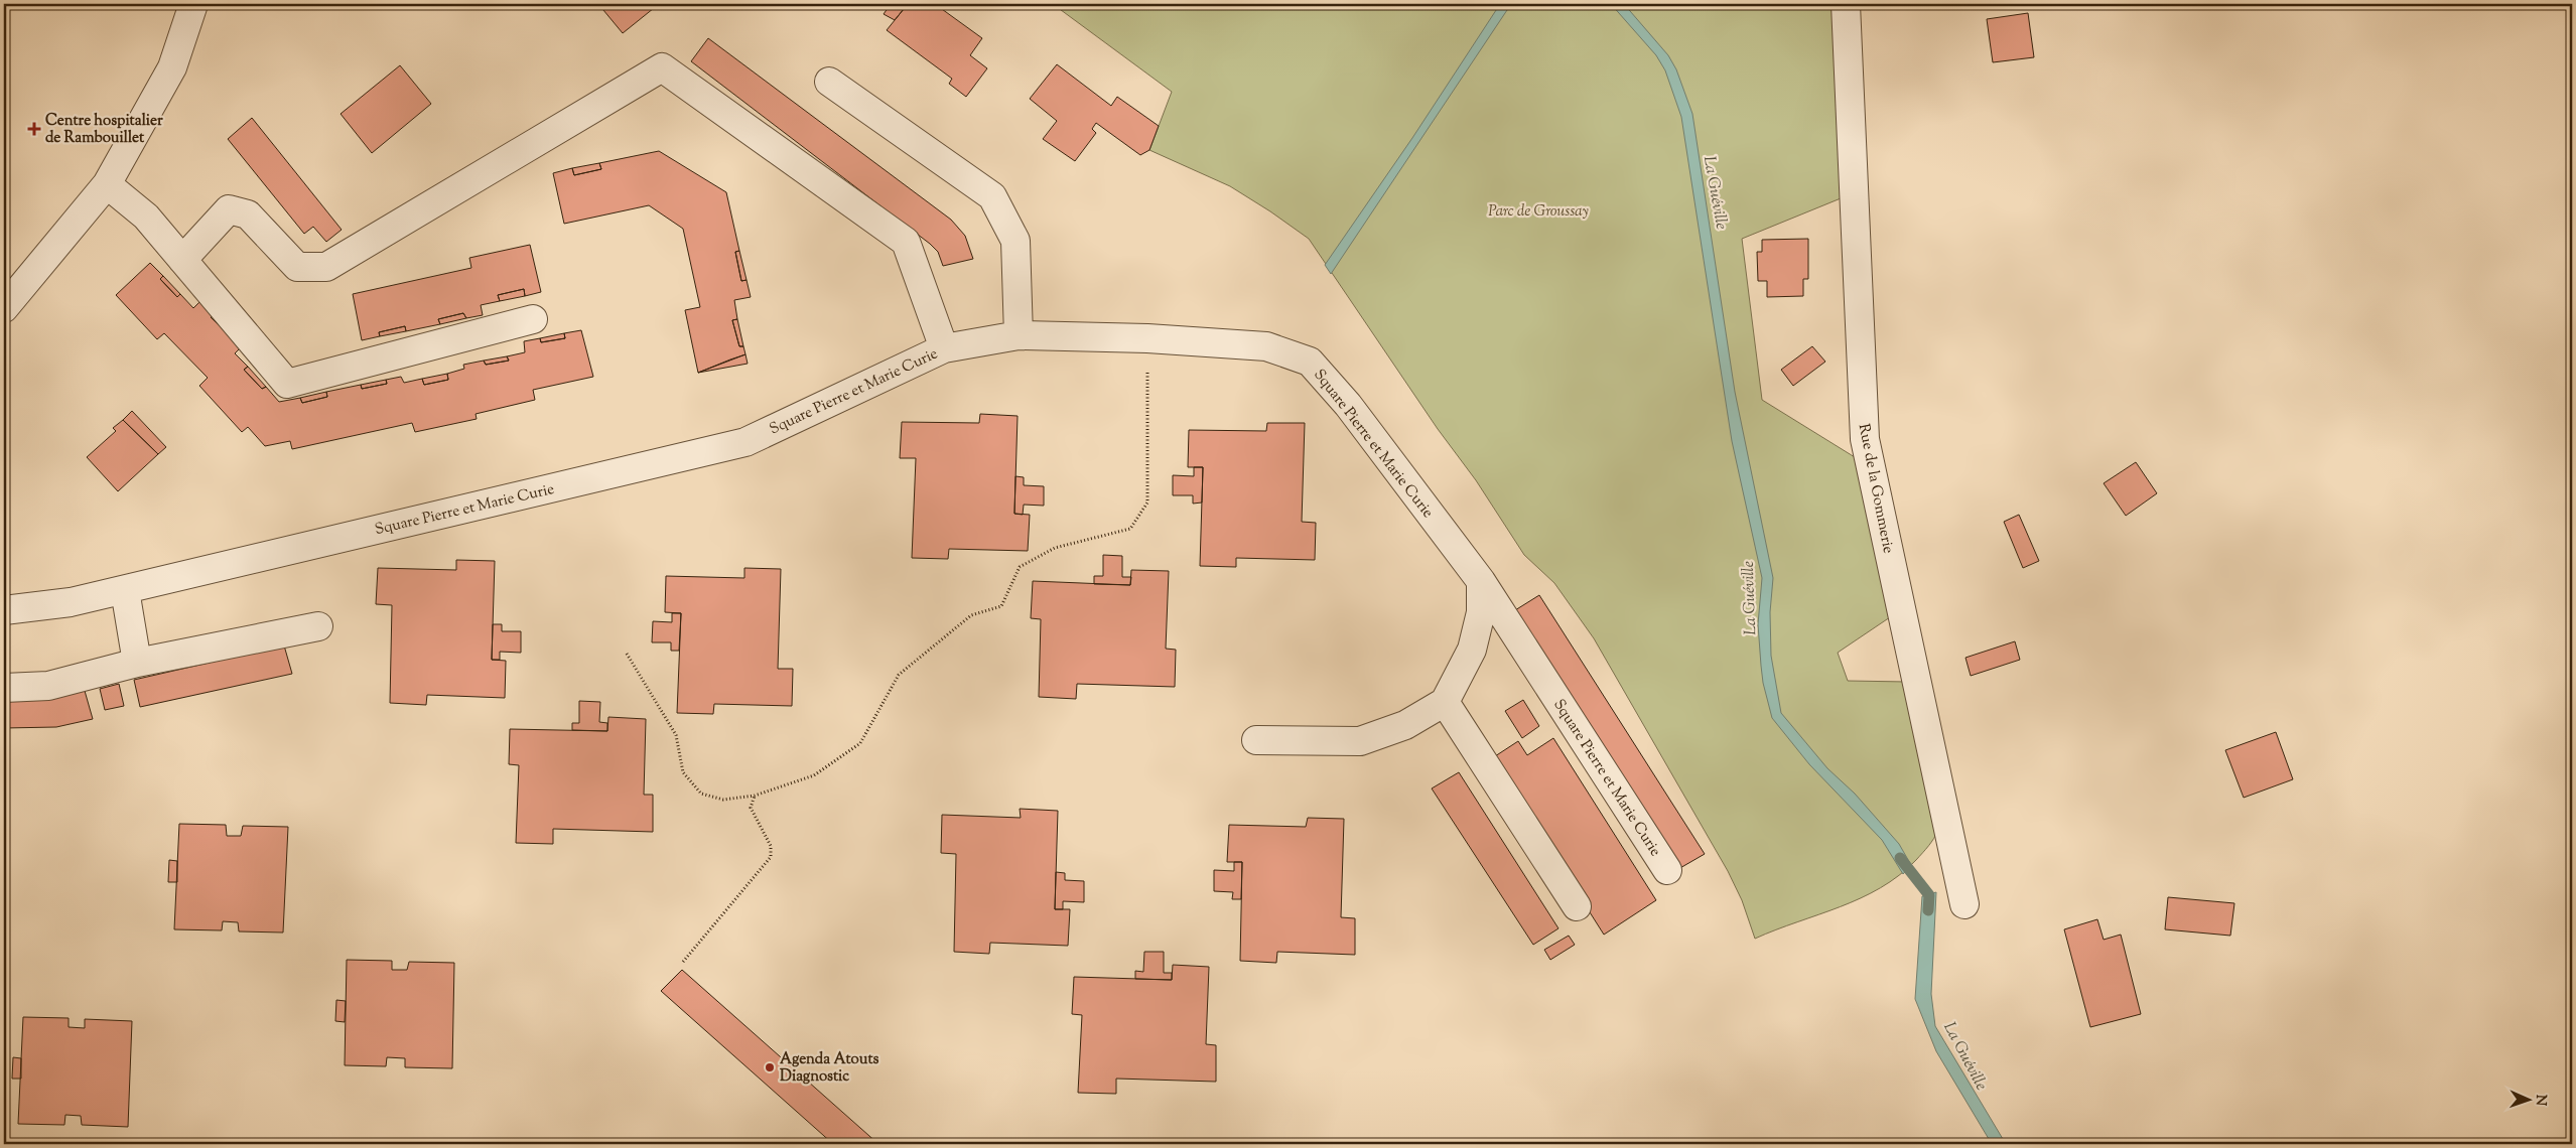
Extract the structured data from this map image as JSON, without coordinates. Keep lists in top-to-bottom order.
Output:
{
  "streets": {
    "street": ["Square Pierre et Marie Curie", "Rue de la Gommerie"]
  },
  "water": ["La Guéville"],
  "parks": ["Parc de Groussay"],
  "places": {
    "health": ["Centre hospitalier de Rambouillet"],
    "other": ["Agenda Atouts Diagnostic"]
  },
  "north": "right"
}
